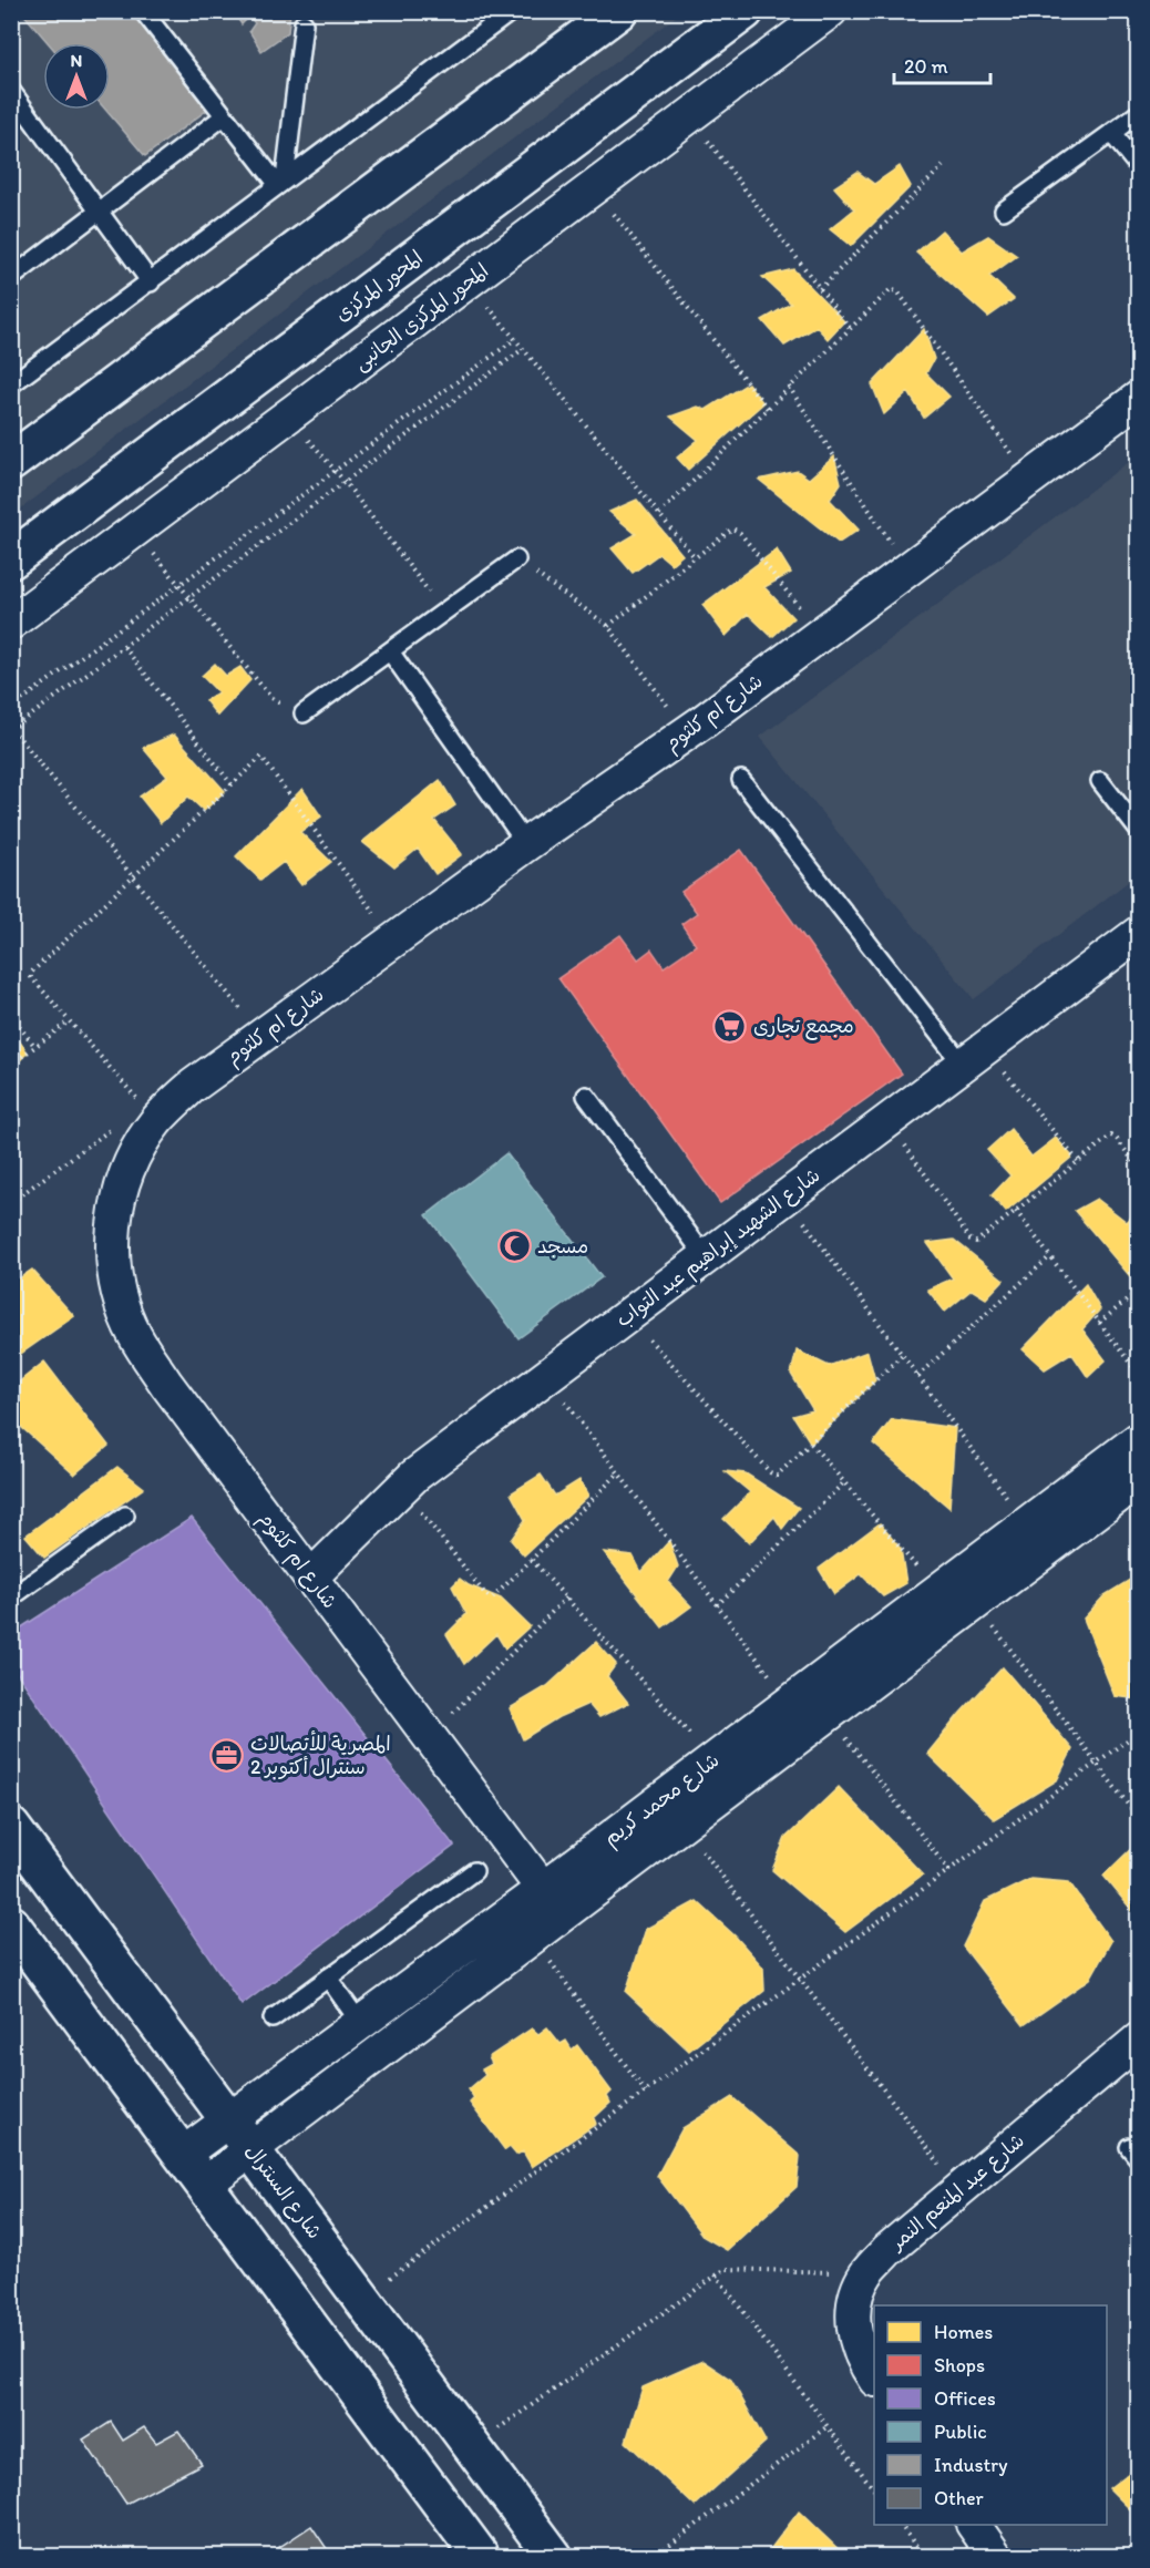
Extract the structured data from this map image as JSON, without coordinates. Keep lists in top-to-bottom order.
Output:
{
  "streets": {
    "street": [
      "المحور المركزى",
      "المحور المركزى الجانبى",
      "شارع ام كلثوم",
      "شارع الشهيد إبراهيم عبد التواب",
      "شارع محمد كريم",
      "شارع السنترال",
      "شارع عبد المنعم النمر"
    ]
  },
  "crossings": [
    ["شارع ام كلثوم", "شارع الشهيد إبراهيم عبد التواب"],
    ["شارع ام كلثوم", "شارع محمد كريم"],
    ["شارع محمد كريم", "شارع السنترال"]
  ],
  "places": {
    "supermarket": ["مجمع تجارى"],
    "mosque": ["مسجد"],
    "office": ["المصرية للأتصالات سنترال أكتوبر 2"]
  },
  "legend": [
    "Homes",
    "Shops",
    "Offices",
    "Public",
    "Industry",
    "Other"
  ],
  "scale_bar": "20 m",
  "north": "top"
}
